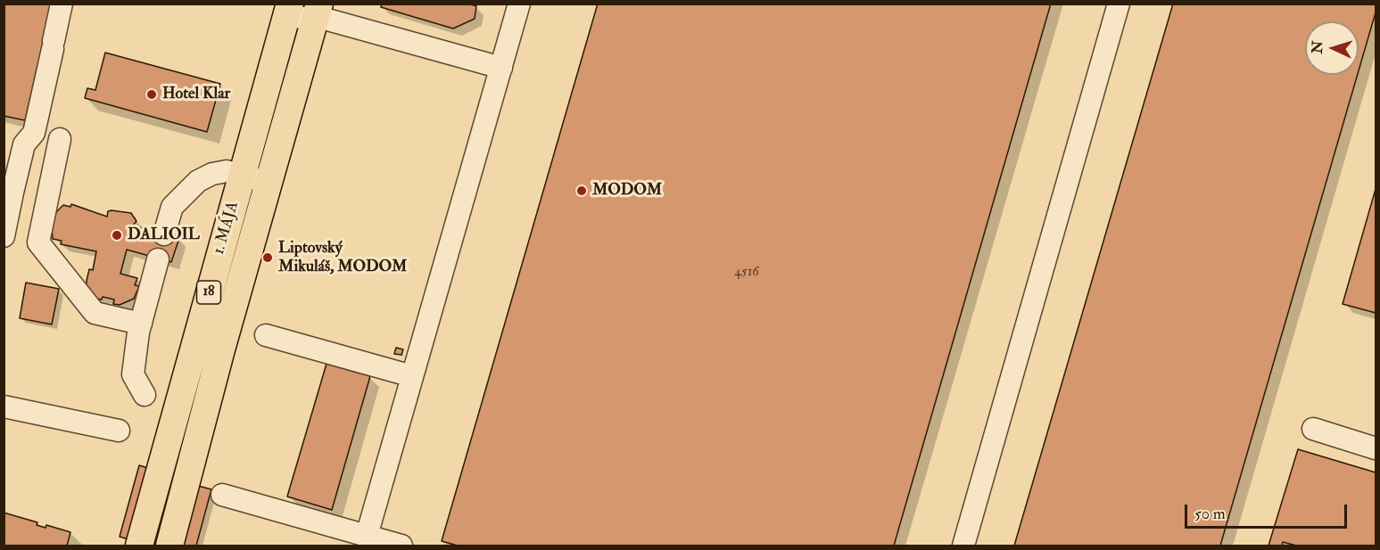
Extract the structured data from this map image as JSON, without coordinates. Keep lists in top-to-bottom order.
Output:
{
  "streets": {
    "main road": ["1. MÁJA", "18"]
  },
  "places": [
    "Hotel Klar",
    "MODOM",
    "DALIOIL",
    "Liptovský Mikuláš, MODOM"
  ],
  "house_numbers": ["4516"],
  "scale_bar": "50 m",
  "north": "left"
}
